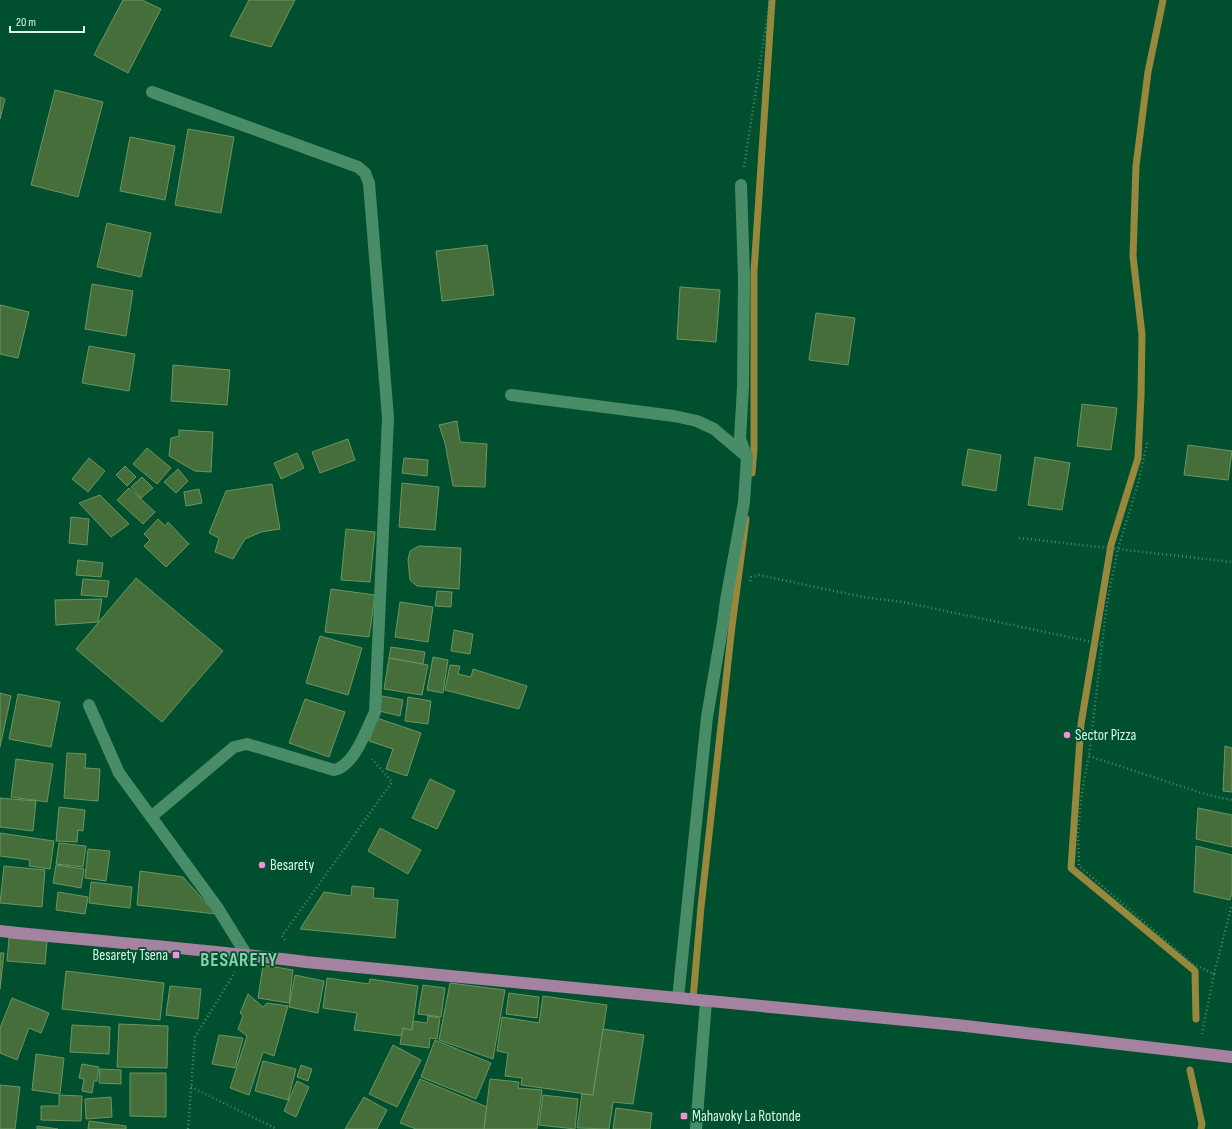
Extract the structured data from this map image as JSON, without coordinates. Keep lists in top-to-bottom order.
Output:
{
  "districts": ["BESARETY"],
  "places": {
    "other": ["Sector Pizza", "Besarety"],
    "transit": ["Besarety Tsena", "Mahavoky La Rotonde"]
  },
  "scale_bar": "20 m"
}
